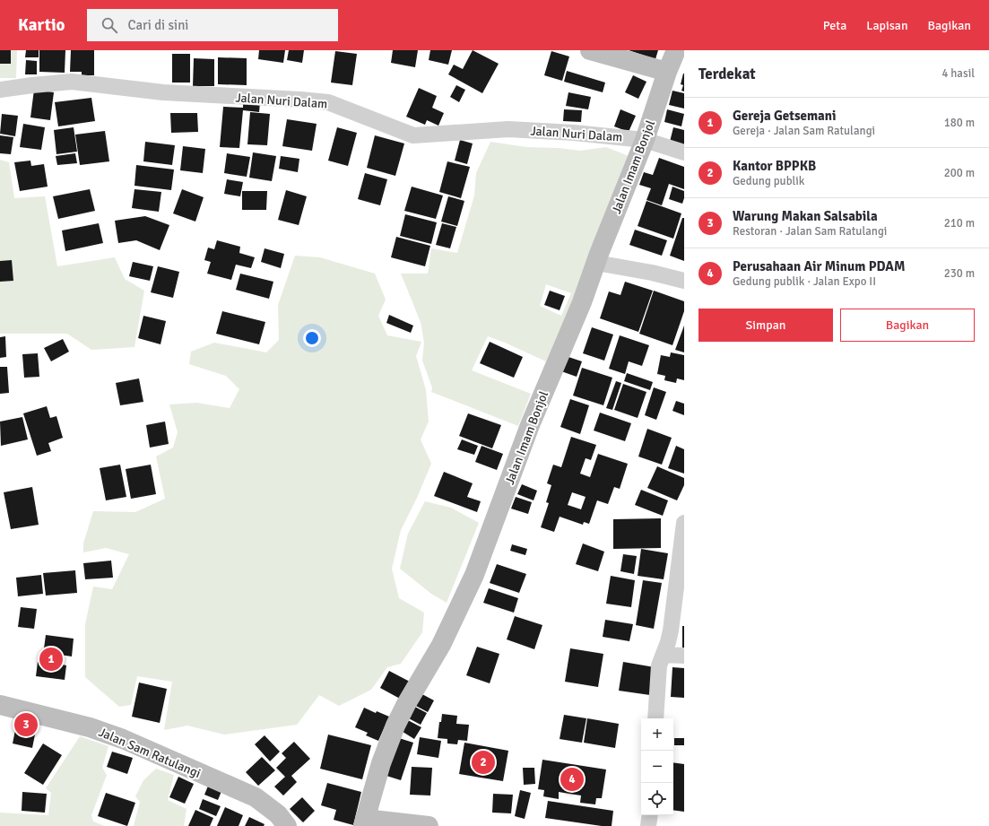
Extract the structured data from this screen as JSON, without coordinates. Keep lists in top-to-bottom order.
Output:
{
  "streets": {
    "main road": ["Jalan Imam Bonjol", "Jalan Sam Ratulangi"],
    "street": ["Jalan Nuri Dalam"]
  },
  "crossings": [
    ["Jalan Nuri Dalam", "Jalan Imam Bonjol"]
  ],
  "page": {
    "header": "Kartio",
    "search": "Cari di sini",
    "nav": ["Peta", "Lapisan", "Bagikan"],
    "heading": ["Terdekat", "4 hasil"],
    "list": [
      {
        "mark": "1",
        "name": "Gereja Getsemani",
        "note": "Gereja · Jalan Sam Ratulangi",
        "value": "180 m"
      },
      {
        "mark": "2",
        "name": "Kantor BPPKB",
        "note": "Gedung publik",
        "value": "200 m"
      },
      {
        "mark": "3",
        "name": "Warung Makan Salsabila",
        "note": "Restoran · Jalan Sam Ratulangi",
        "value": "210 m"
      },
      {
        "mark": "4",
        "name": "Perusahaan Air Minum PDAM",
        "note": "Gedung publik · Jalan Expo II",
        "value": "230 m"
      }
    ],
    "buttons": ["Simpan", "Bagikan"],
    "pins": [
      "1",
      "3",
      "2",
      "4"
    ],
    "map_buttons": ["+", "−"]
  }
}
